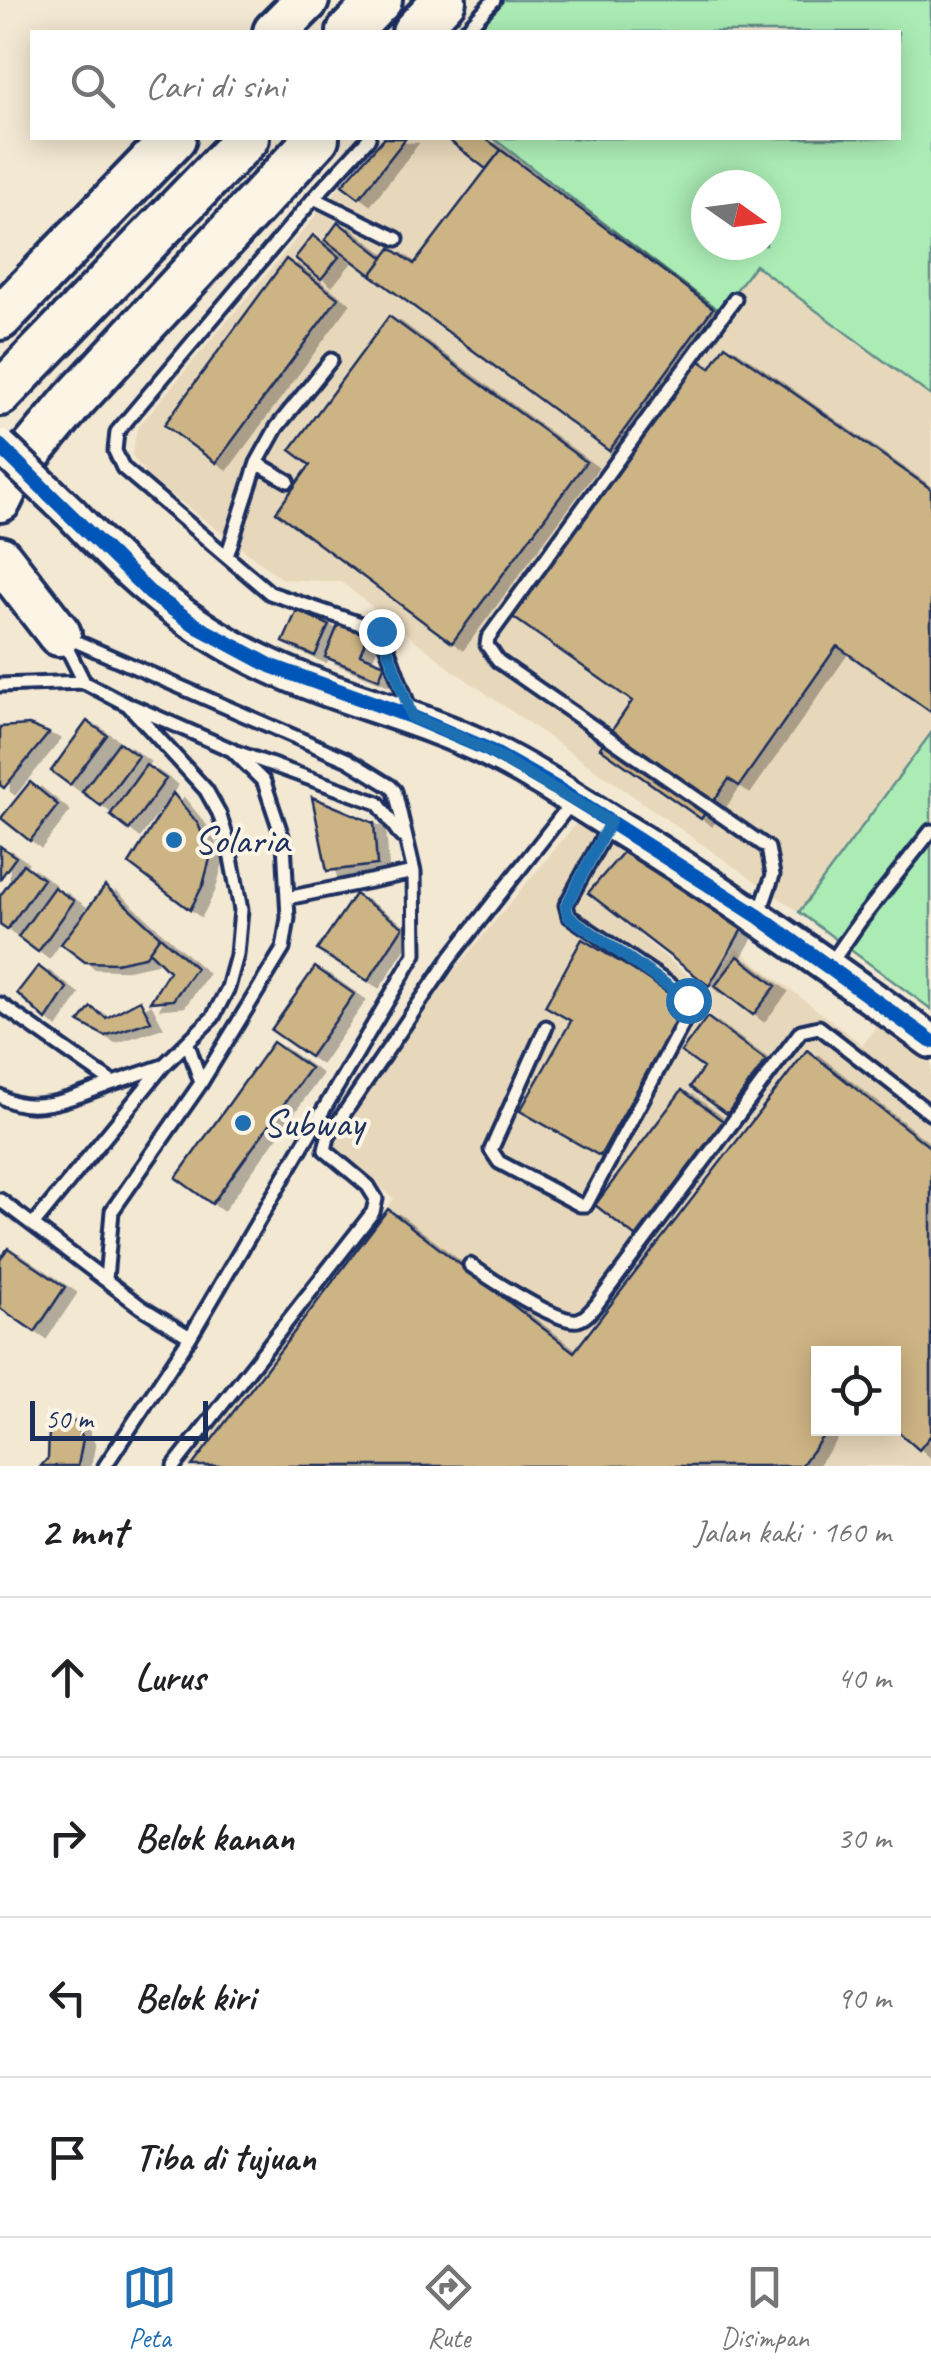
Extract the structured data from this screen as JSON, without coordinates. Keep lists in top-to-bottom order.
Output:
{
  "places": ["Solaria", "Subway"],
  "scale_bar": "50 m",
  "north": "right",
  "page": {
    "search": "Cari di sini",
    "scale": "50 m",
    "heading": ["2 mnt", "Jalan kaki · 160 m"],
    "list": [
      ["Lurus", "40 m"],
      ["Belok kanan", "30 m"],
      ["Belok kiri", "90 m"],
      "Tiba di tujuan"
    ],
    "nav": ["Peta", "Rute", "Disimpan"]
  }
}
